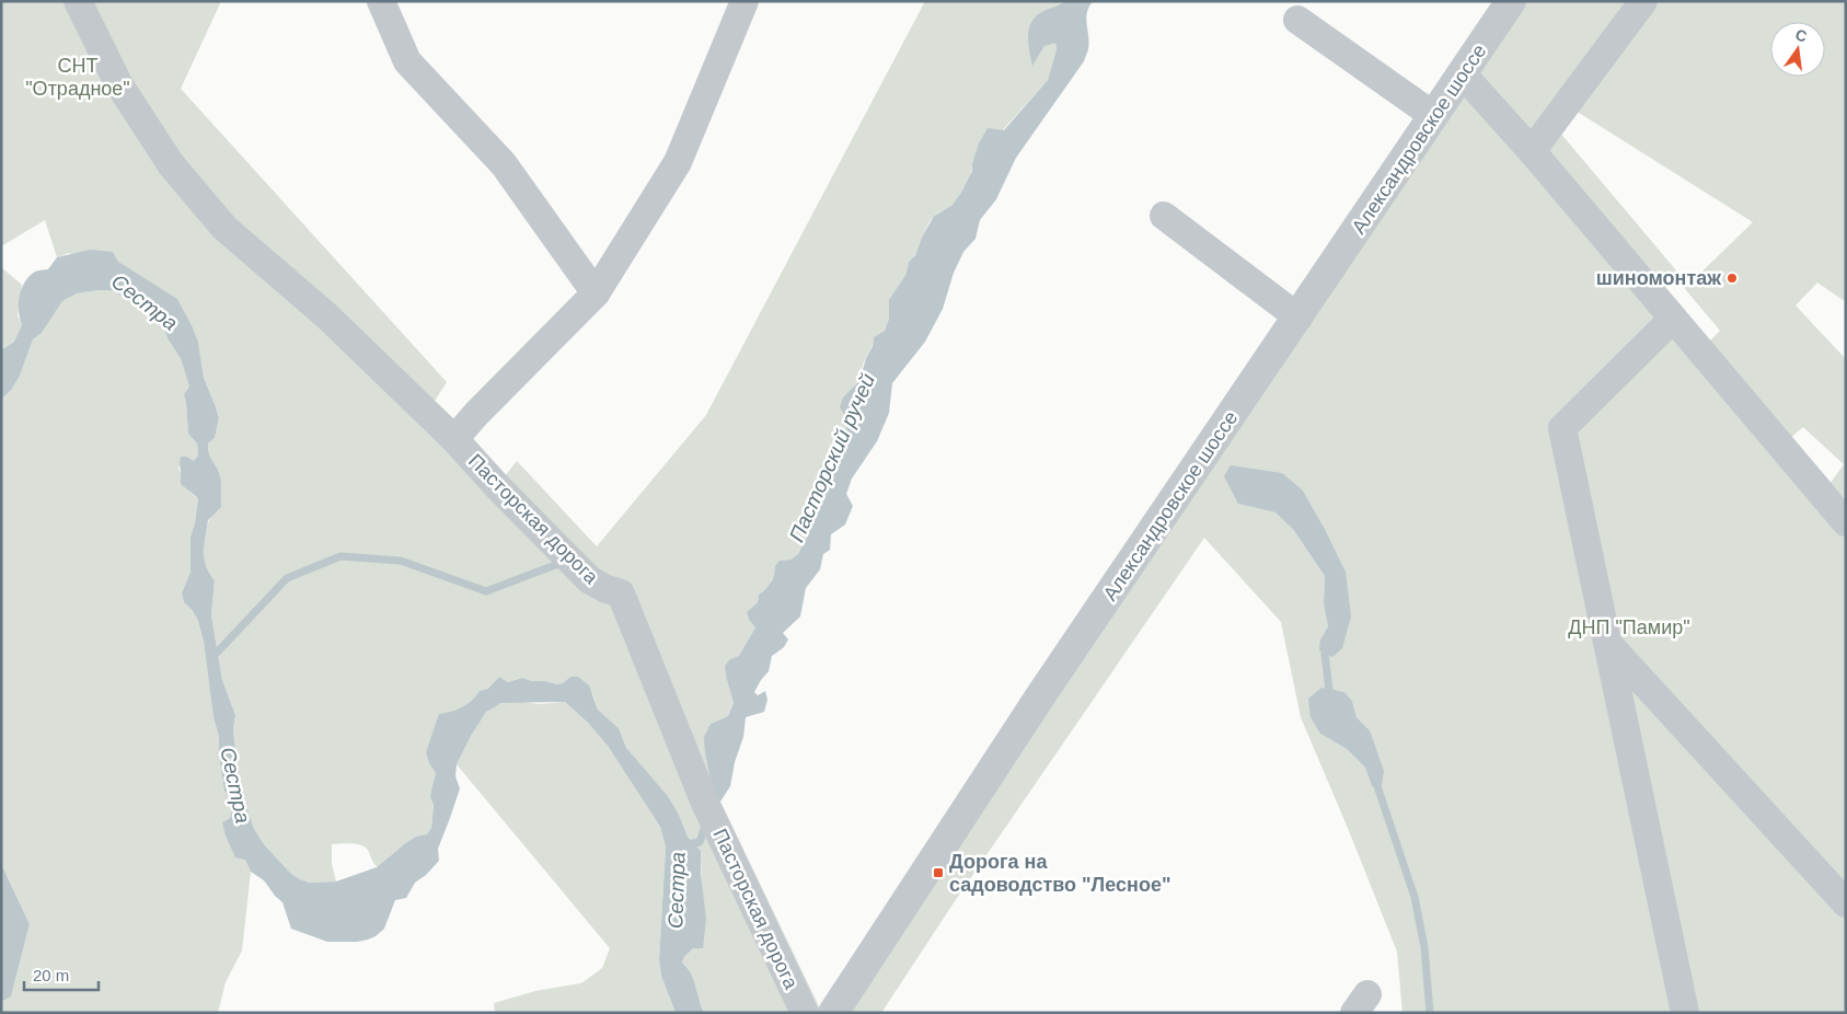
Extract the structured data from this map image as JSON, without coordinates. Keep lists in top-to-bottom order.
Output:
{
  "streets": {
    "street": ["Александровское шоссе", "Пасторская дорога"]
  },
  "water": ["Сестра", "Пасторский ручей"],
  "parks": ["СНТ \"Отрадное\"", "ДНП \"Памир\""],
  "places": {
    "other": ["шиномонтаж"],
    "transit": ["Дорога на садоводство \"Лесное\""]
  },
  "scale_bar": "20 m",
  "north": "top"
}
